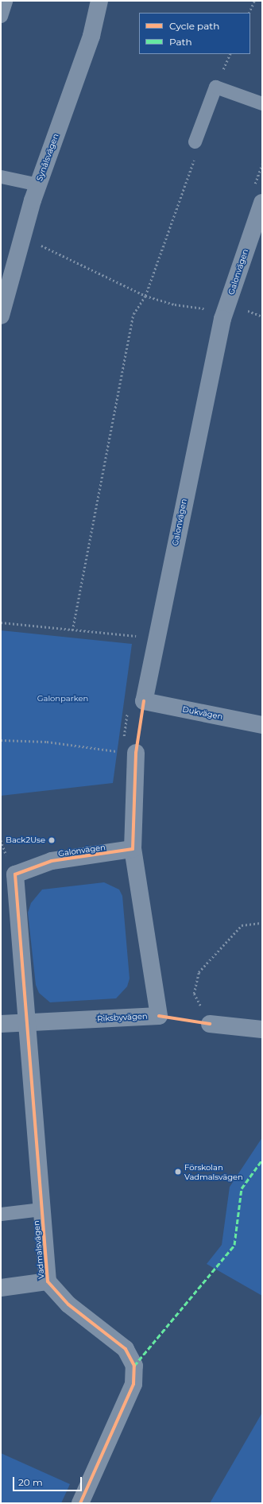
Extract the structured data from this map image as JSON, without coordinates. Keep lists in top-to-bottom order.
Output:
{
  "streets": {
    "street": [
      "Synålsvägen",
      "Galonvägen",
      "Dukvägen",
      "Riksbyvägen",
      "Vadmalsvägen"
    ]
  },
  "crossings": [
    ["Galonvägen", "Dukvägen"],
    ["Galonvägen", "Riksbyvägen"],
    ["Galonvägen", "Vadmalsvägen"],
    ["Riksbyvägen", "Vadmalsvägen"]
  ],
  "parks": ["Galonparken"],
  "places": ["Back2Use", "Förskolan Vadmalsvägen"],
  "legend": ["Cycle path", "Path"],
  "scale_bar": "20 m"
}
